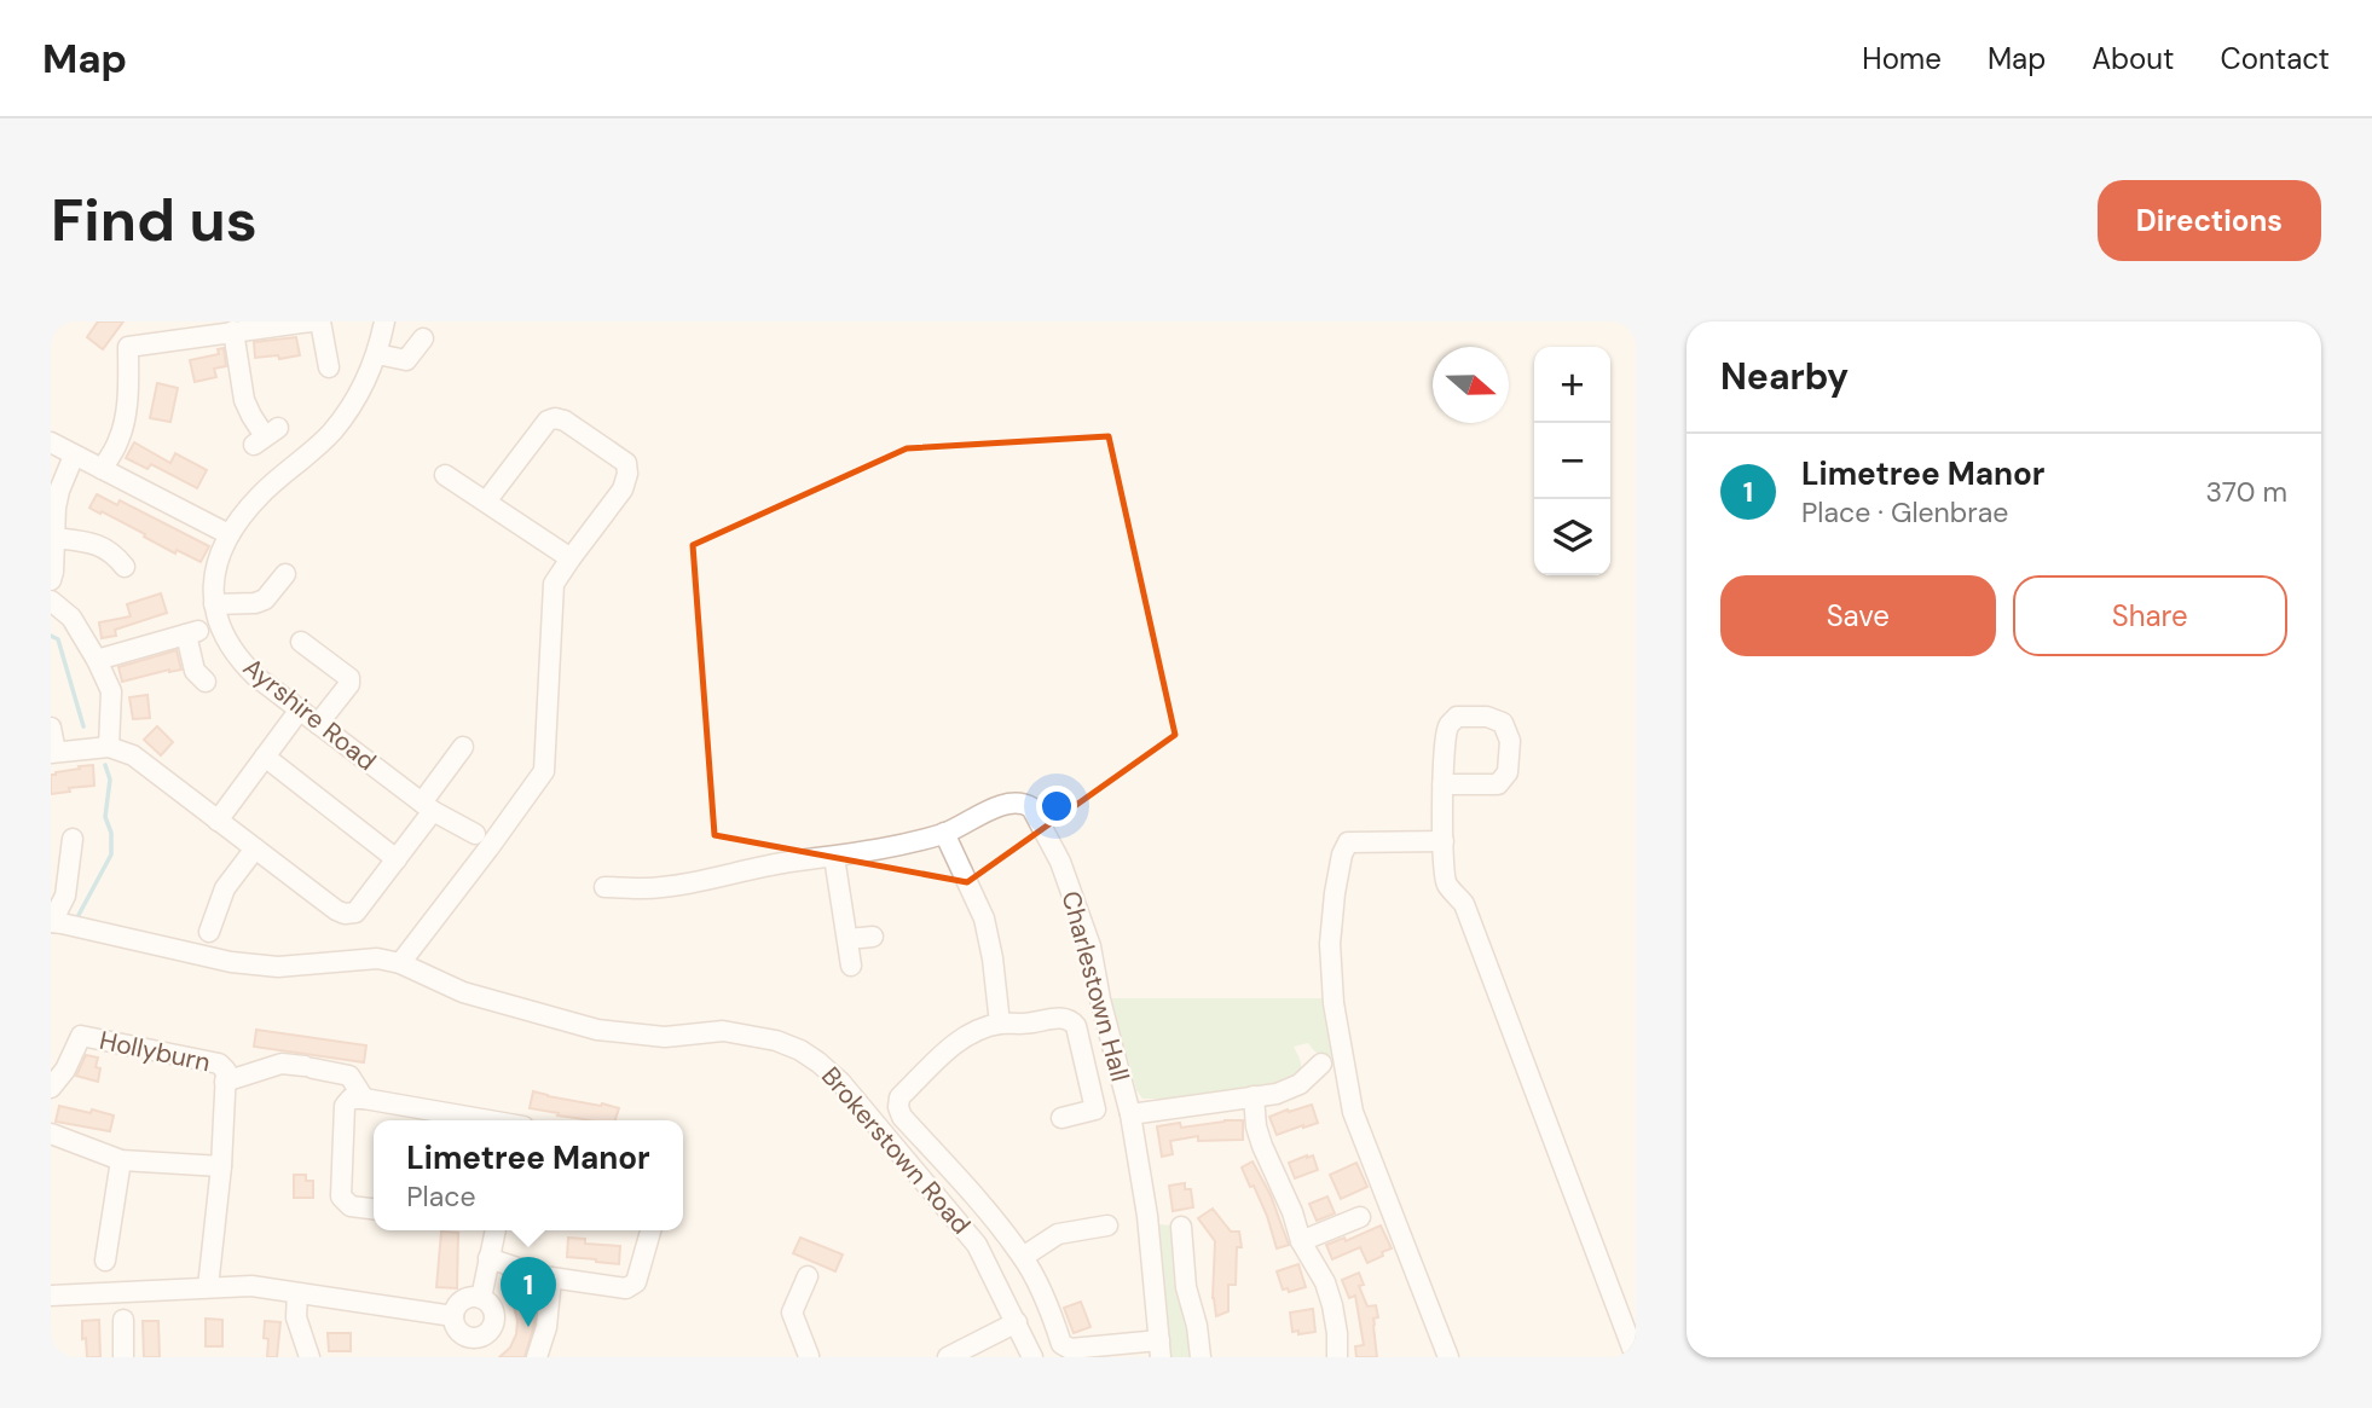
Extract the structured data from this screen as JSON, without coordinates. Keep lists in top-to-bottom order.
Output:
{
  "streets": {
    "street": [
      "Ayrshire Road",
      "Charlestown Hall",
      "Hollyburn",
      "Brokerstown Road"
    ]
  },
  "north": "right",
  "page": {
    "header": "Map",
    "nav": [
      "Home",
      "Map",
      "About",
      "Contact"
    ],
    "buttons": [
      "Directions",
      ["Save", "Share"]
    ],
    "title": "Find us",
    "heading": "Nearby",
    "map_buttons": ["+", "−"],
    "list": [
      {
        "mark": "1",
        "name": "Limetree Manor",
        "note": "Place · Glenbrae",
        "value": "370 m"
      }
    ],
    "popup": ["Limetree Manor", "Place"],
    "pins": "1"
  }
}
